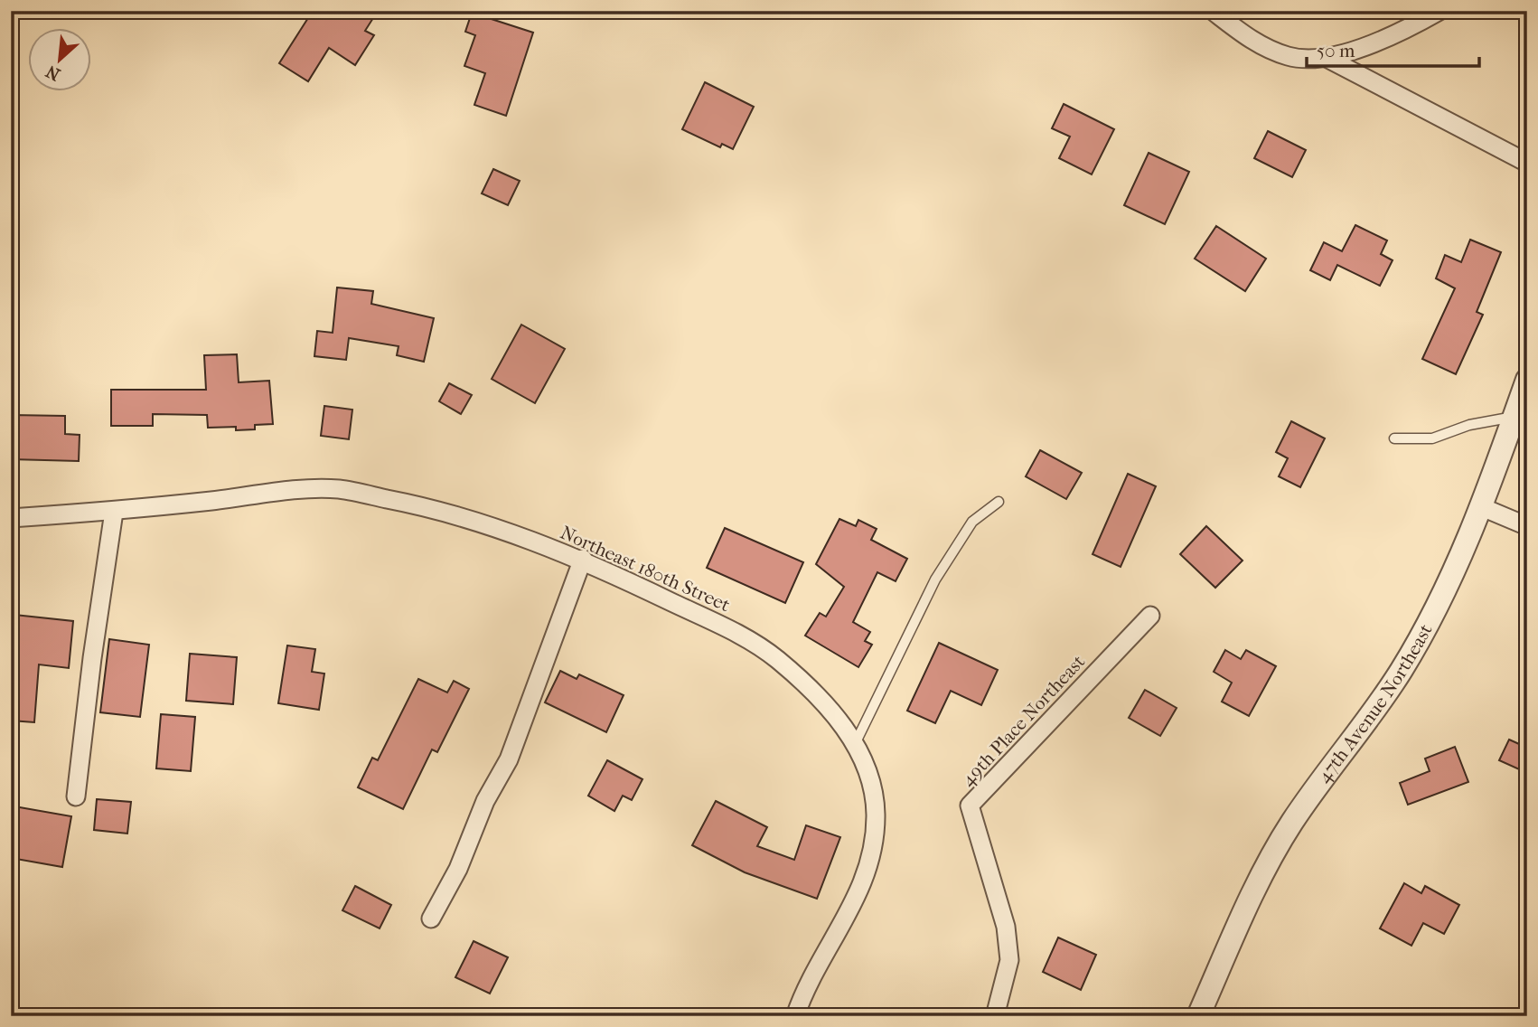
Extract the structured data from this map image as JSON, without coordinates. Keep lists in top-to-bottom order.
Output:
{
  "streets": {
    "street": ["Northeast 180th Street", "47th Avenue Northeast", "49th Place Northeast"]
  },
  "scale_bar": "50 m",
  "north": "bottom left"
}
